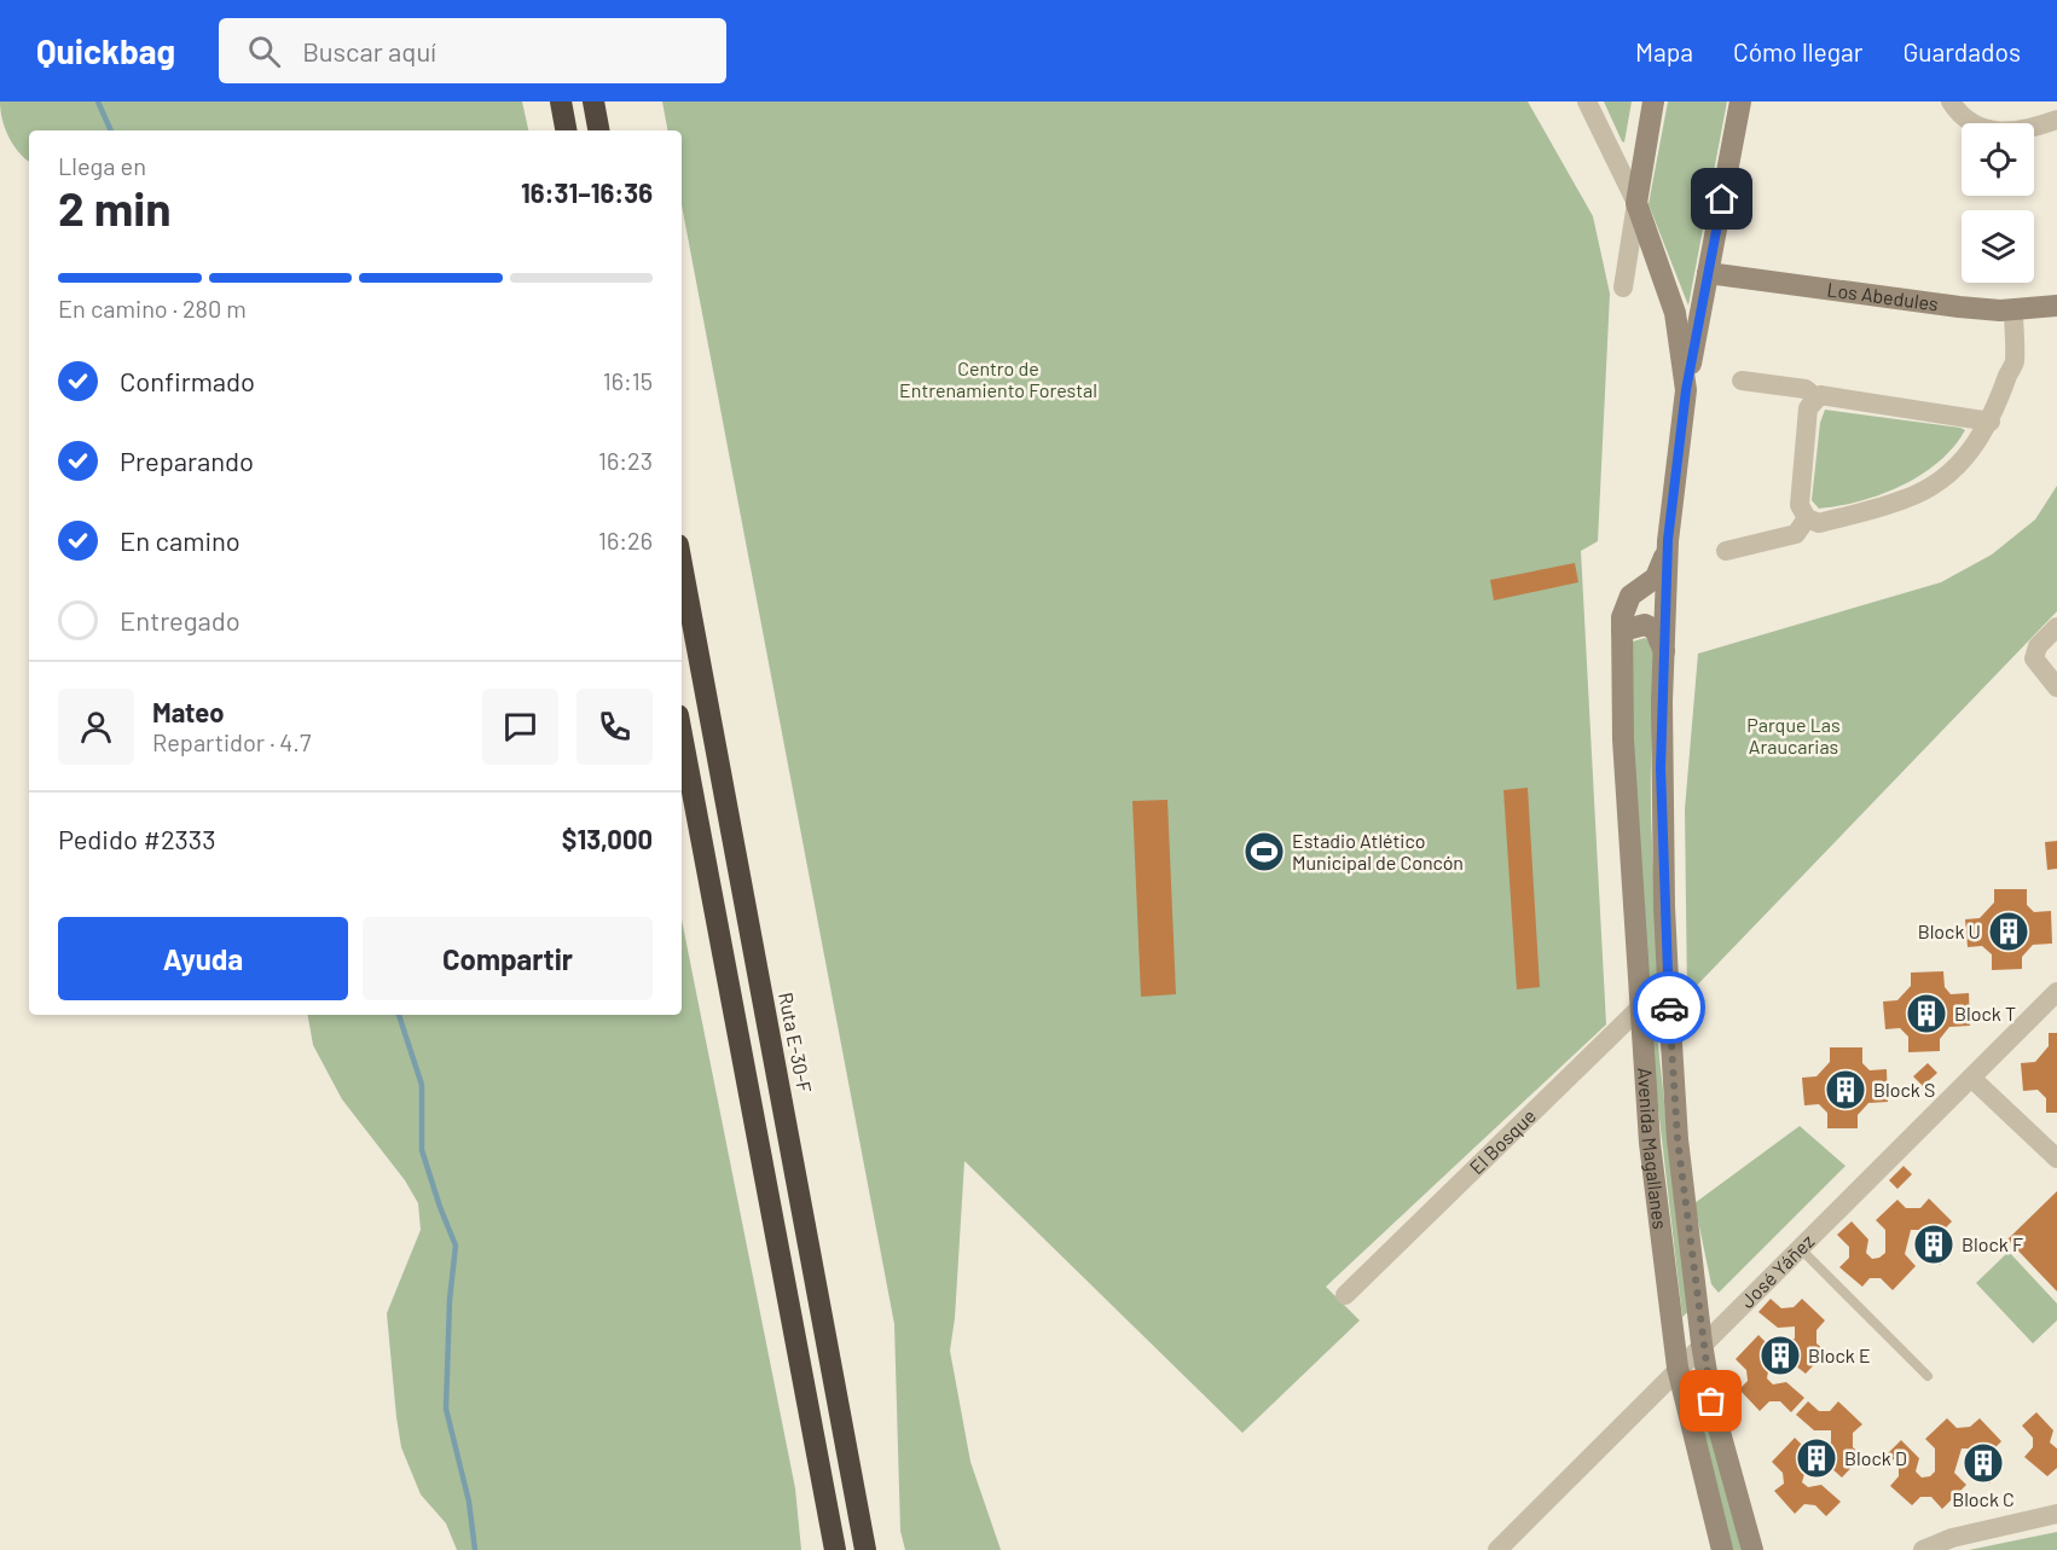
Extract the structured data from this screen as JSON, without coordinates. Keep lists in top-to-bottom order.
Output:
{
  "streets": {
    "highway": ["Ruta E-30-F"],
    "main road": ["Los Abedules", "Avenida Magallanes"],
    "street": ["El Bosque", "José Yáñez"]
  },
  "crossings": [
    ["El Bosque", "Avenida Magallanes"],
    ["Avenida Magallanes", "José Yáñez"]
  ],
  "parks": ["Centro de Entrenamiento Forestal", "Parque Las Araucarias"],
  "places": {
    "sports": ["Estadio Atlético Municipal de Concón"],
    "building": [
      "Block U",
      "Block T",
      "Block S",
      "Block F",
      "Block E",
      "Block D",
      "Block C"
    ]
  },
  "page": {
    "header": "Quickbag",
    "search": "Buscar aquí",
    "nav": ["Mapa", "Cómo llegar", "Guardados"],
    "heading": ["2 min", "Llega en", "16:31–16:36"],
    "panel": [
      "Mateo",
      "Repartidor · 4.7",
      "Pedido #2333",
      "$13,000"
    ],
    "bar": "En camino · 280 m",
    "list": [
      ["Confirmado", "16:15"],
      ["Preparando", "16:23"],
      ["En camino", "16:26"],
      "Entregado"
    ],
    "buttons": ["Ayuda", "Compartir"]
  }
}
